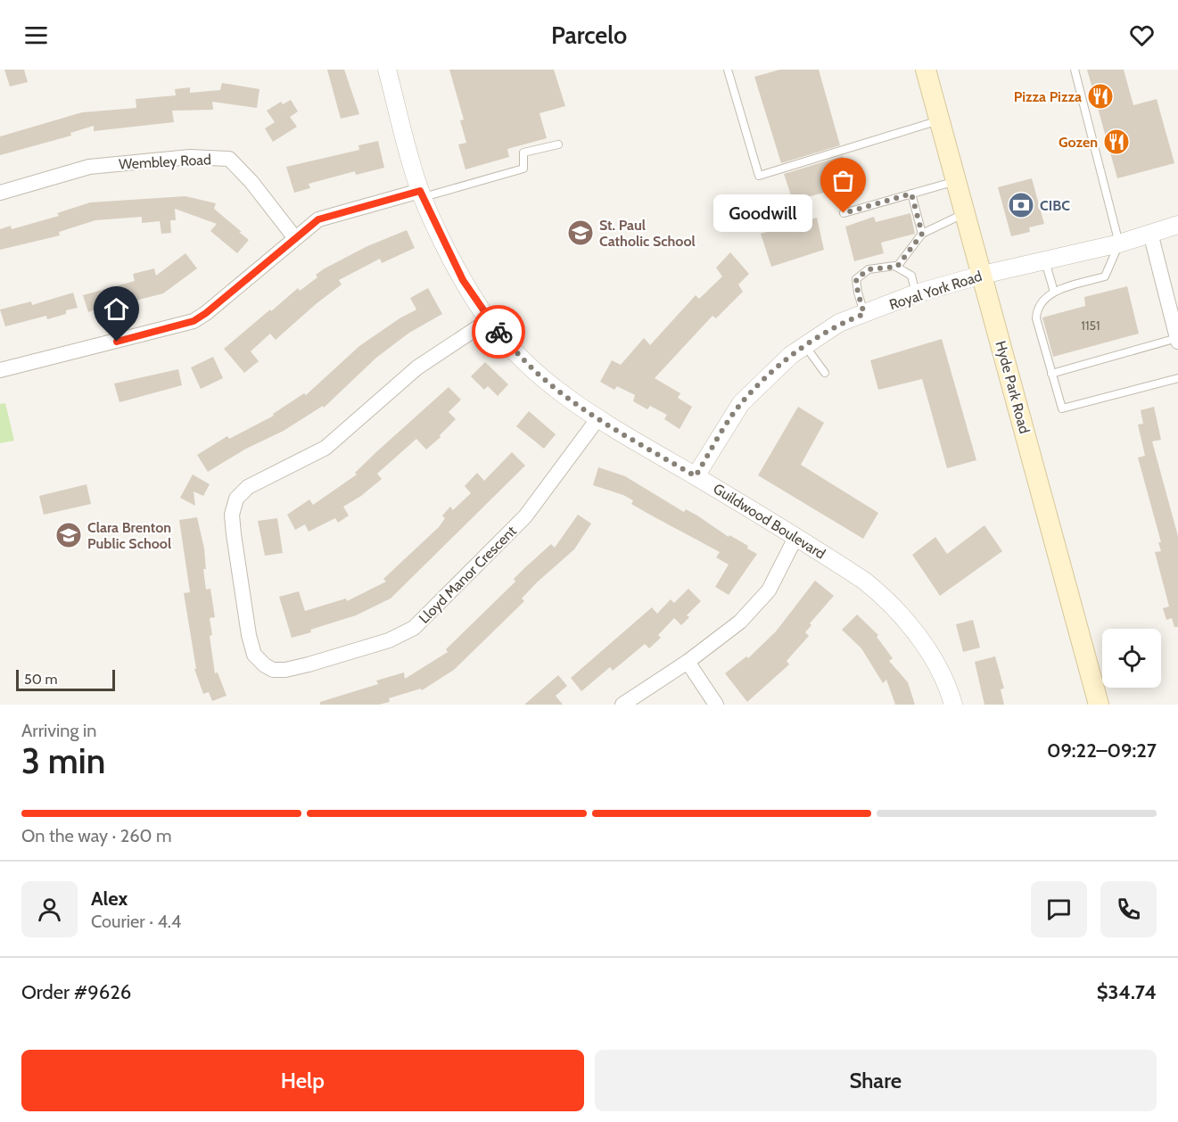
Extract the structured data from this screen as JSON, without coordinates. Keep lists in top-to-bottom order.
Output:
{
  "streets": {
    "main road": ["Hyde Park Road"],
    "street": [
      "Wembley Road",
      "Royal York Road",
      "Guildwood Boulevard",
      "Lloyd Manor Crescent"
    ]
  },
  "crossings": [
    ["Royal York Road", "Hyde Park Road"],
    ["Royal York Road", "Guildwood Boulevard"],
    ["Guildwood Boulevard", "Lloyd Manor Crescent"]
  ],
  "places": {
    "restaurant": ["Pizza Pizza", "Gozen"],
    "bank": ["CIBC"],
    "other": ["Goodwill"],
    "school or university": ["St. Paul Catholic School", "Clara Brenton Public School"]
  },
  "house_numbers": ["1151"],
  "scale_bar": "50 m",
  "page": {
    "header": "Parcelo",
    "bubble": "Goodwill",
    "scale": "50 m",
    "heading": ["3 min", "Arriving in", "09:22–09:27"],
    "panel": [
      "Alex",
      "Courier · 4.4",
      "Order #9626",
      "$34.74"
    ],
    "bar": "On the way · 260 m",
    "buttons": ["Help", "Share"]
  }
}
